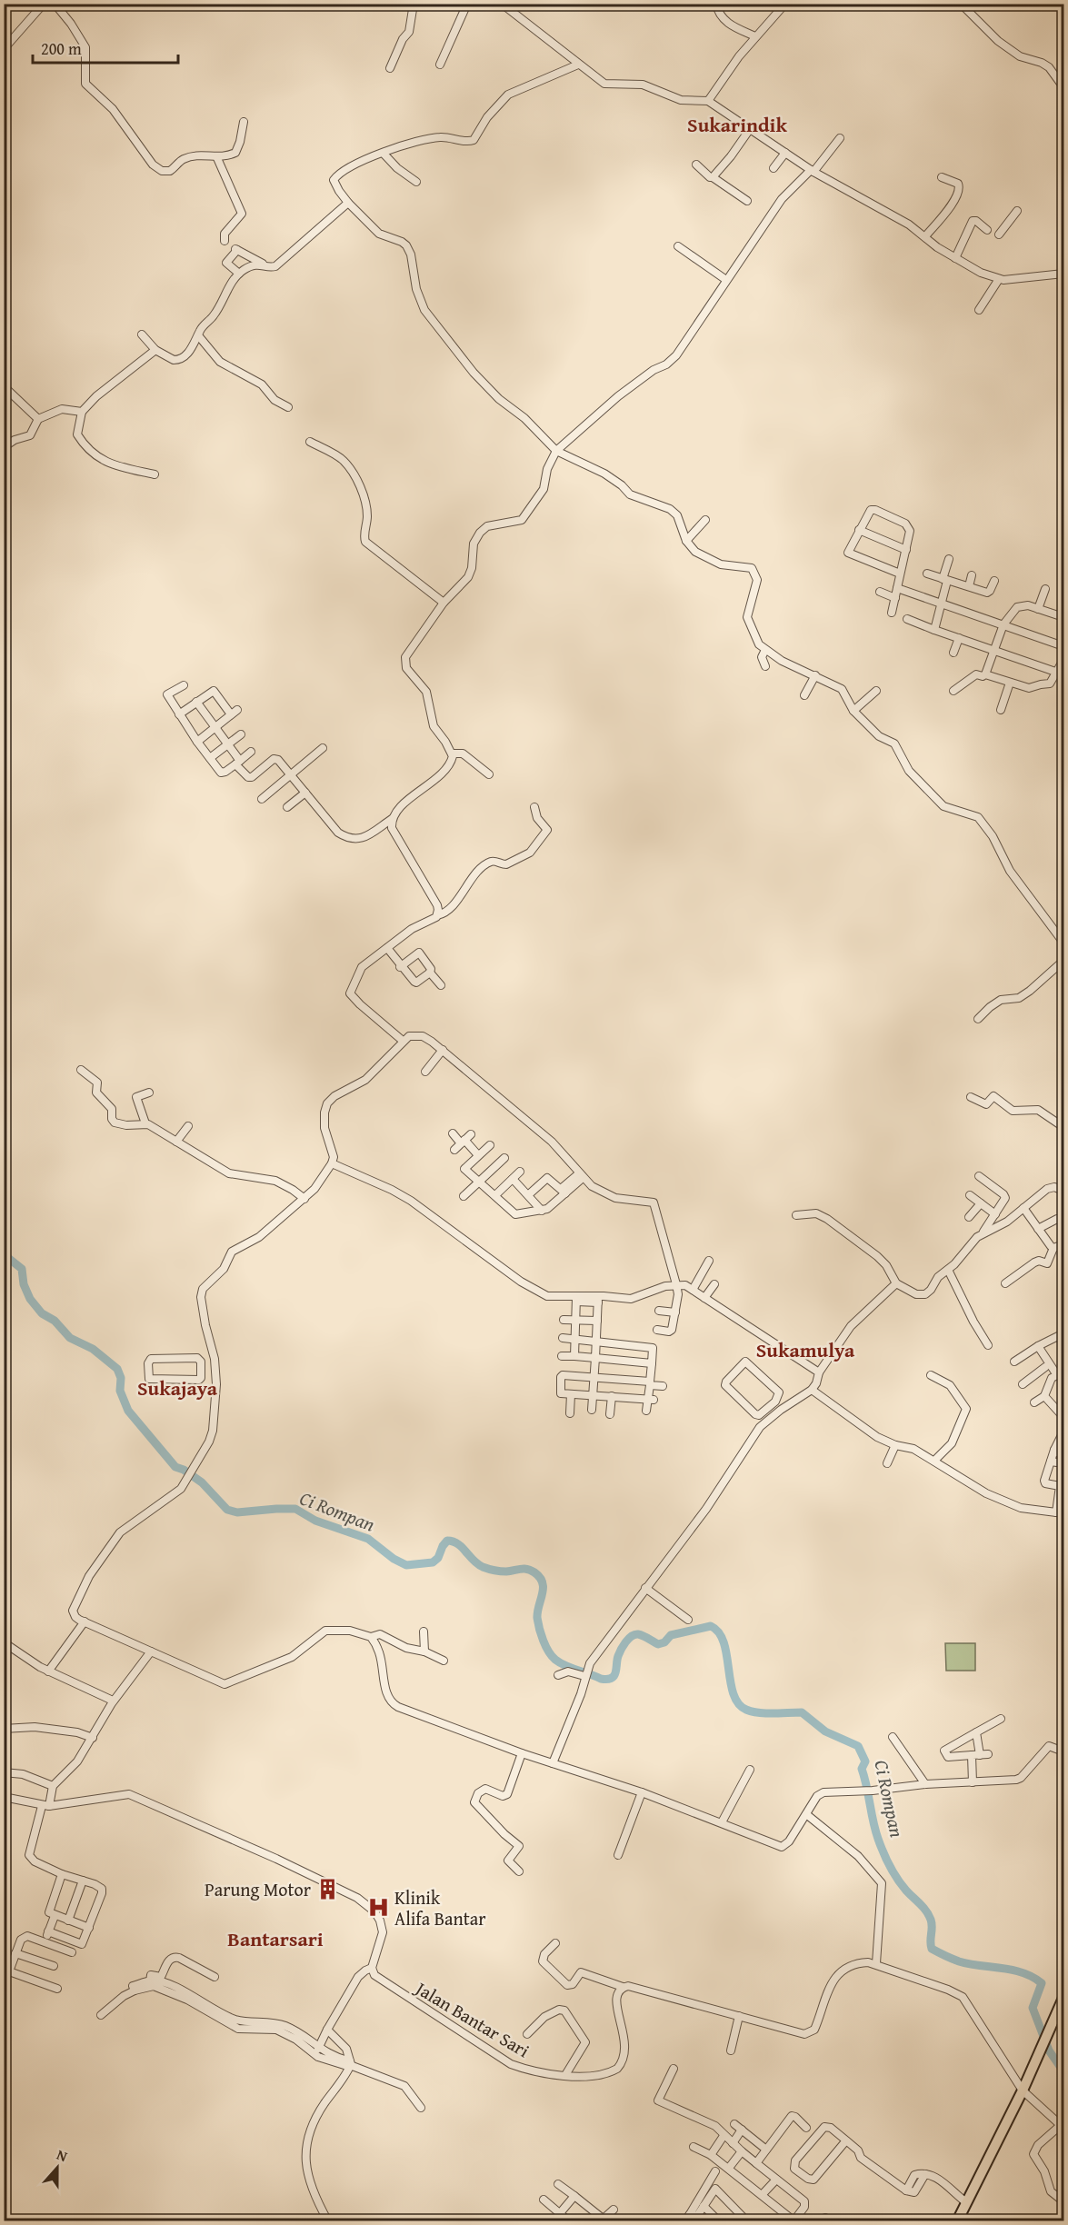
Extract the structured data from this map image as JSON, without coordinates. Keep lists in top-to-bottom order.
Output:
{
  "streets": {
    "street": ["Jalan Bantar Sari"]
  },
  "districts": [
    "Sukarindik",
    "Sukamulya",
    "Sukajaya",
    "Bantarsari"
  ],
  "water": ["Ci Rompan"],
  "places": {
    "building": ["Parung Motor"],
    "hospital": ["Klinik Alifa Bantar"]
  },
  "scale_bar": "200 m",
  "north": "top"
}
